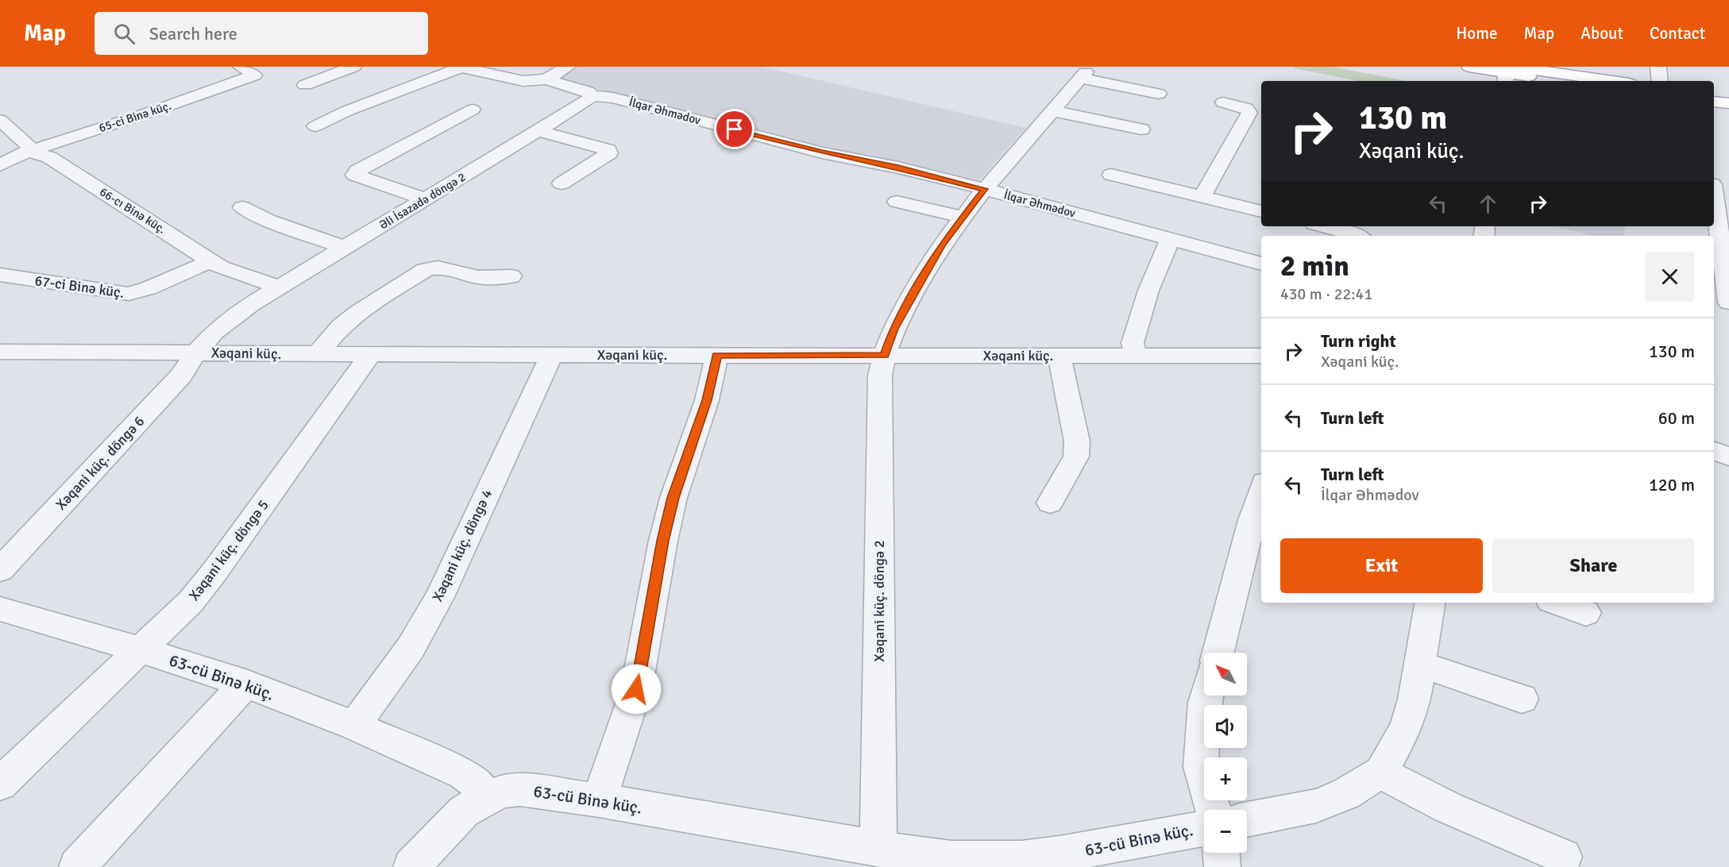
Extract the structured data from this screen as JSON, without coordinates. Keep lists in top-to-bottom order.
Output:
{
  "streets": {
    "street": [
      "İlqar Əhmədov",
      "65-ci Binə küç.",
      "Əli İsazadə döngə 2",
      "66-cı Binə küç.",
      "67-ci Binə küç.",
      "Xəqani küç.",
      "Xəqani küç. döngə 6",
      "Xəqani küç. döngə 4",
      "Xəqani küç. döngə 5",
      "Xəqani küç. döngə 2",
      "63-cü Binə küç."
    ]
  },
  "crossings": [
    ["İlqar Əhmədov", "Əli İsazadə döngə 2"],
    ["İlqar Əhmədov", "Xəqani küç. döngə 2"],
    ["65-ci Binə küç.", "66-cı Binə küç."],
    ["Əli İsazadə döngə 2", "66-cı Binə küç."],
    ["Əli İsazadə döngə 2", "Xəqani küç."],
    ["Əli İsazadə döngə 2", "Xəqani küç. döngə 6"],
    ["66-cı Binə küç.", "67-ci Binə küç."],
    ["Xəqani küç.", "Xəqani küç. döngə 6"],
    ["Xəqani küç.", "Xəqani küç. döngə 4"],
    ["Xəqani küç.", "Xəqani küç. döngə 5"],
    ["Xəqani küç.", "Xəqani küç. döngə 2"],
    ["Xəqani küç. döngə 4", "63-cü Binə küç."],
    ["Xəqani küç. döngə 5", "63-cü Binə küç."],
    ["Xəqani küç. döngə 2", "63-cü Binə küç."]
  ],
  "north": "top left",
  "page": {
    "header": "Map",
    "search": "Search here",
    "nav": [
      "Home",
      "Map",
      "About",
      "Contact"
    ],
    "turn": ["130 m", "Xəqani küç."],
    "heading": ["2 min", "430 m · 22:41"],
    "list": [
      {
        "name": "Turn right",
        "note": "Xəqani küç.",
        "value": "130 m"
      },
      {
        "name": "Turn left",
        "value": "60 m"
      },
      {
        "name": "Turn left",
        "note": "İlqar Əhmədov",
        "value": "120 m"
      }
    ],
    "buttons": ["Exit", "Share"],
    "map_buttons": ["+", "−"]
  }
}
